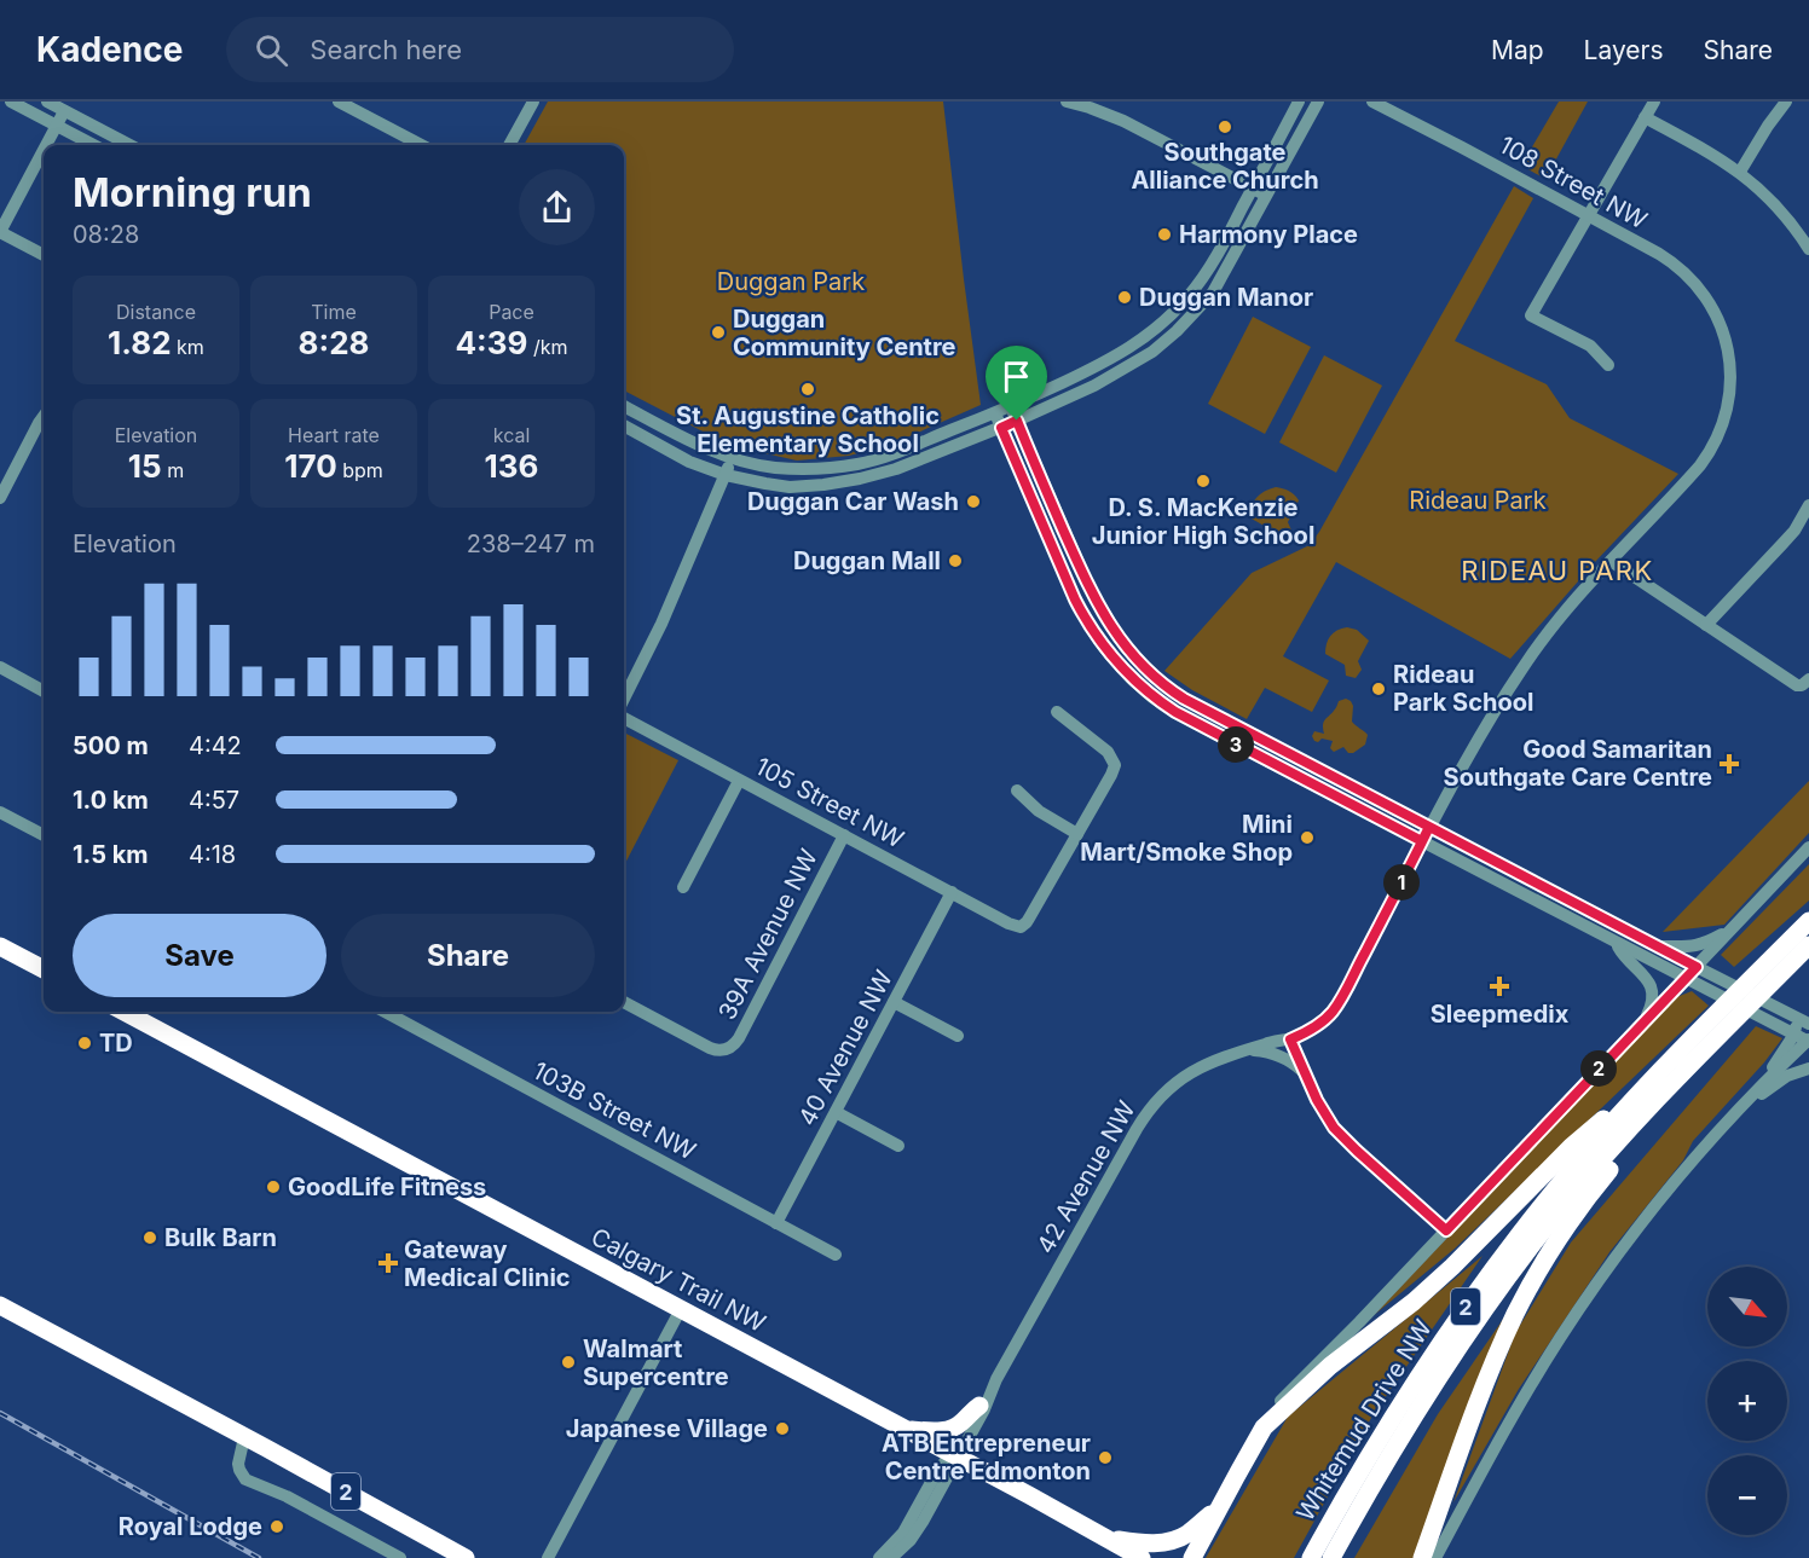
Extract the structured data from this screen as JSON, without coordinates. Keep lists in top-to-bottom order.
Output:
{
  "streets": {
    "highway": ["Calgary Trail NW", "2", "Whitemud Drive NW"],
    "street": [
      "108 Street NW",
      "105 Street NW",
      "39A Avenue NW",
      "40 Avenue NW",
      "103B Street NW",
      "42 Avenue NW"
    ]
  },
  "crossings": [
    ["108 Street NW", "42 Avenue NW"],
    ["105 Street NW", "39A Avenue NW"],
    ["105 Street NW", "40 Avenue NW"],
    ["40 Avenue NW", "103B Street NW"],
    ["42 Avenue NW", "Calgary Trail NW"]
  ],
  "districts": ["RIDEAU PARK"],
  "parks": ["Duggan Park", "Rideau Park"],
  "places": {
    "other": [
      "Southgate Alliance Church",
      "Harmony Place",
      "Duggan Manor",
      "Duggan Community Centre",
      "St. Augustine Catholic Elementary School",
      "D. S. MacKenzie Junior High School",
      "Duggan Car Wash",
      "Duggan Mall",
      "Rideau Park School",
      "Mini Mart/Smoke Shop",
      "TD",
      "GoodLife Fitness",
      "Bulk Barn",
      "Walmart Supercentre",
      "Japanese Village",
      "ATB Entrepreneur Centre Edmonton",
      "Royal Lodge"
    ],
    "health": ["Good Samaritan Southgate Care Centre", "Sleepmedix", "Gateway Medical Clinic"]
  },
  "north": "bottom right",
  "page": {
    "header": "Kadence",
    "search": "Search here",
    "nav": ["Map", "Layers", "Share"],
    "heading": ["Morning run", "08:28"],
    "stats": [
      ["Distance", "1.82 km"],
      ["Time", "8:28"],
      ["Pace", "4:39 /km"],
      ["Elevation", "15 m"],
      ["Heart rate", "170 bpm"],
      ["kcal", "136"]
    ],
    "chart": ["Elevation", "238–247 m"],
    "list": [
      {
        "name": "500 m",
        "note": "4:42"
      },
      {
        "name": "1.0 km",
        "note": "4:57"
      },
      {
        "name": "1.5 km",
        "note": "4:18"
      }
    ],
    "pins": ["3", "1", "2"],
    "buttons": ["Save", "Share"],
    "map_buttons": ["+", "−"]
  }
}
